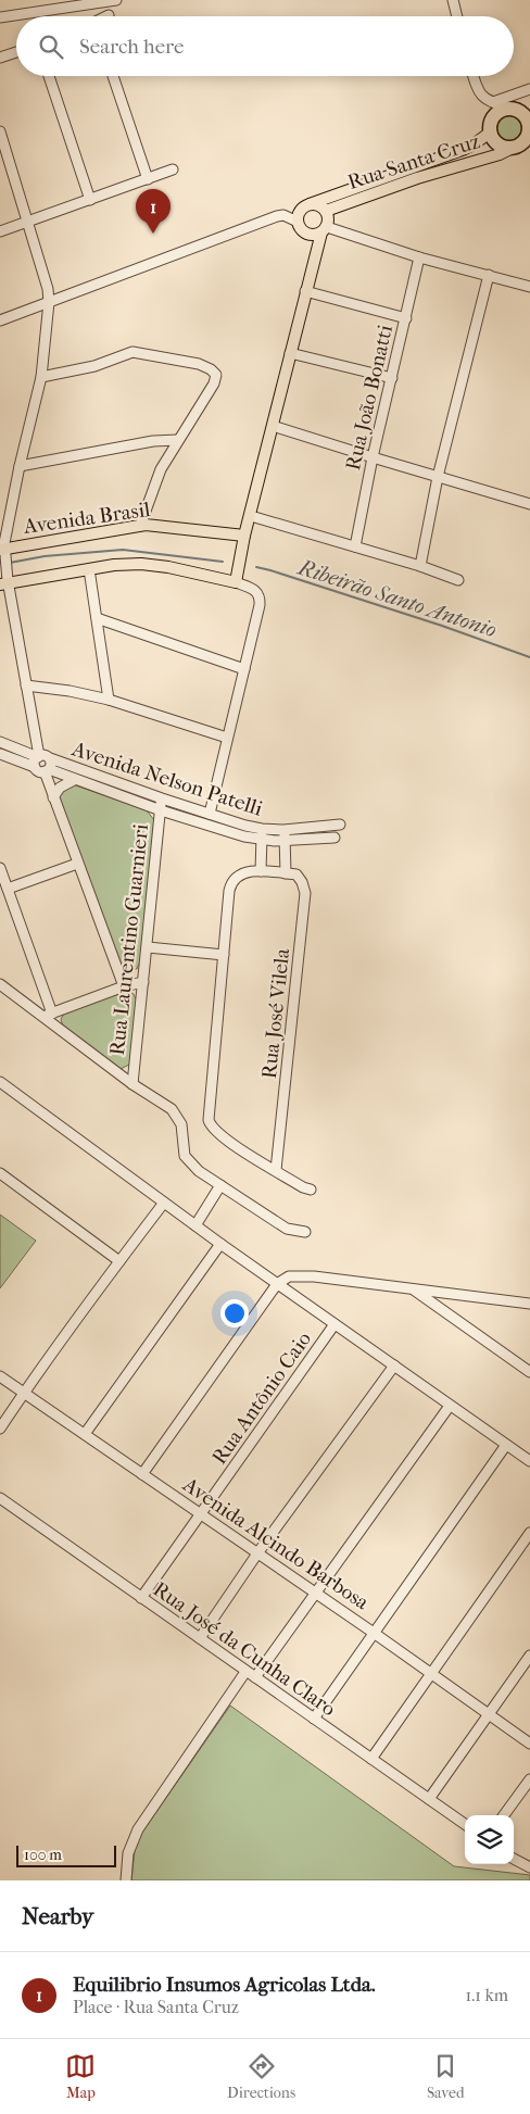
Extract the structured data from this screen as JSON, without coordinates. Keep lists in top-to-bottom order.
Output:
{
  "streets": {
    "main road": ["Rua Santa Cruz", "Avenida Brasil"],
    "street": [
      "Rua João Bonatti",
      "Avenida Nelson Patelli",
      "Rua Laurentino Guarnieri",
      "Rua José Vilela",
      "Rua Antônio Caio",
      "Avenida Alcindo Barbosa",
      "Rua José da Cunha Claro"
    ]
  },
  "crossings": [
    ["Avenida Nelson Patelli", "Rua Laurentino Guarnieri"],
    ["Rua Antônio Caio", "Avenida Alcindo Barbosa"],
    ["Rua Antônio Caio", "Rua José da Cunha Claro"]
  ],
  "water": ["Ribeirão Santo Antonio"],
  "scale_bar": "100 m",
  "page": {
    "search": "Search here",
    "pins": "1",
    "scale": "100 m",
    "heading": "Nearby",
    "list": [
      {
        "mark": "1",
        "name": "Equilibrio Insumos Agricolas Ltda.",
        "note": "Place · Rua Santa Cruz",
        "value": "1.1 km"
      }
    ],
    "nav": ["Map", "Directions", "Saved"]
  }
}
